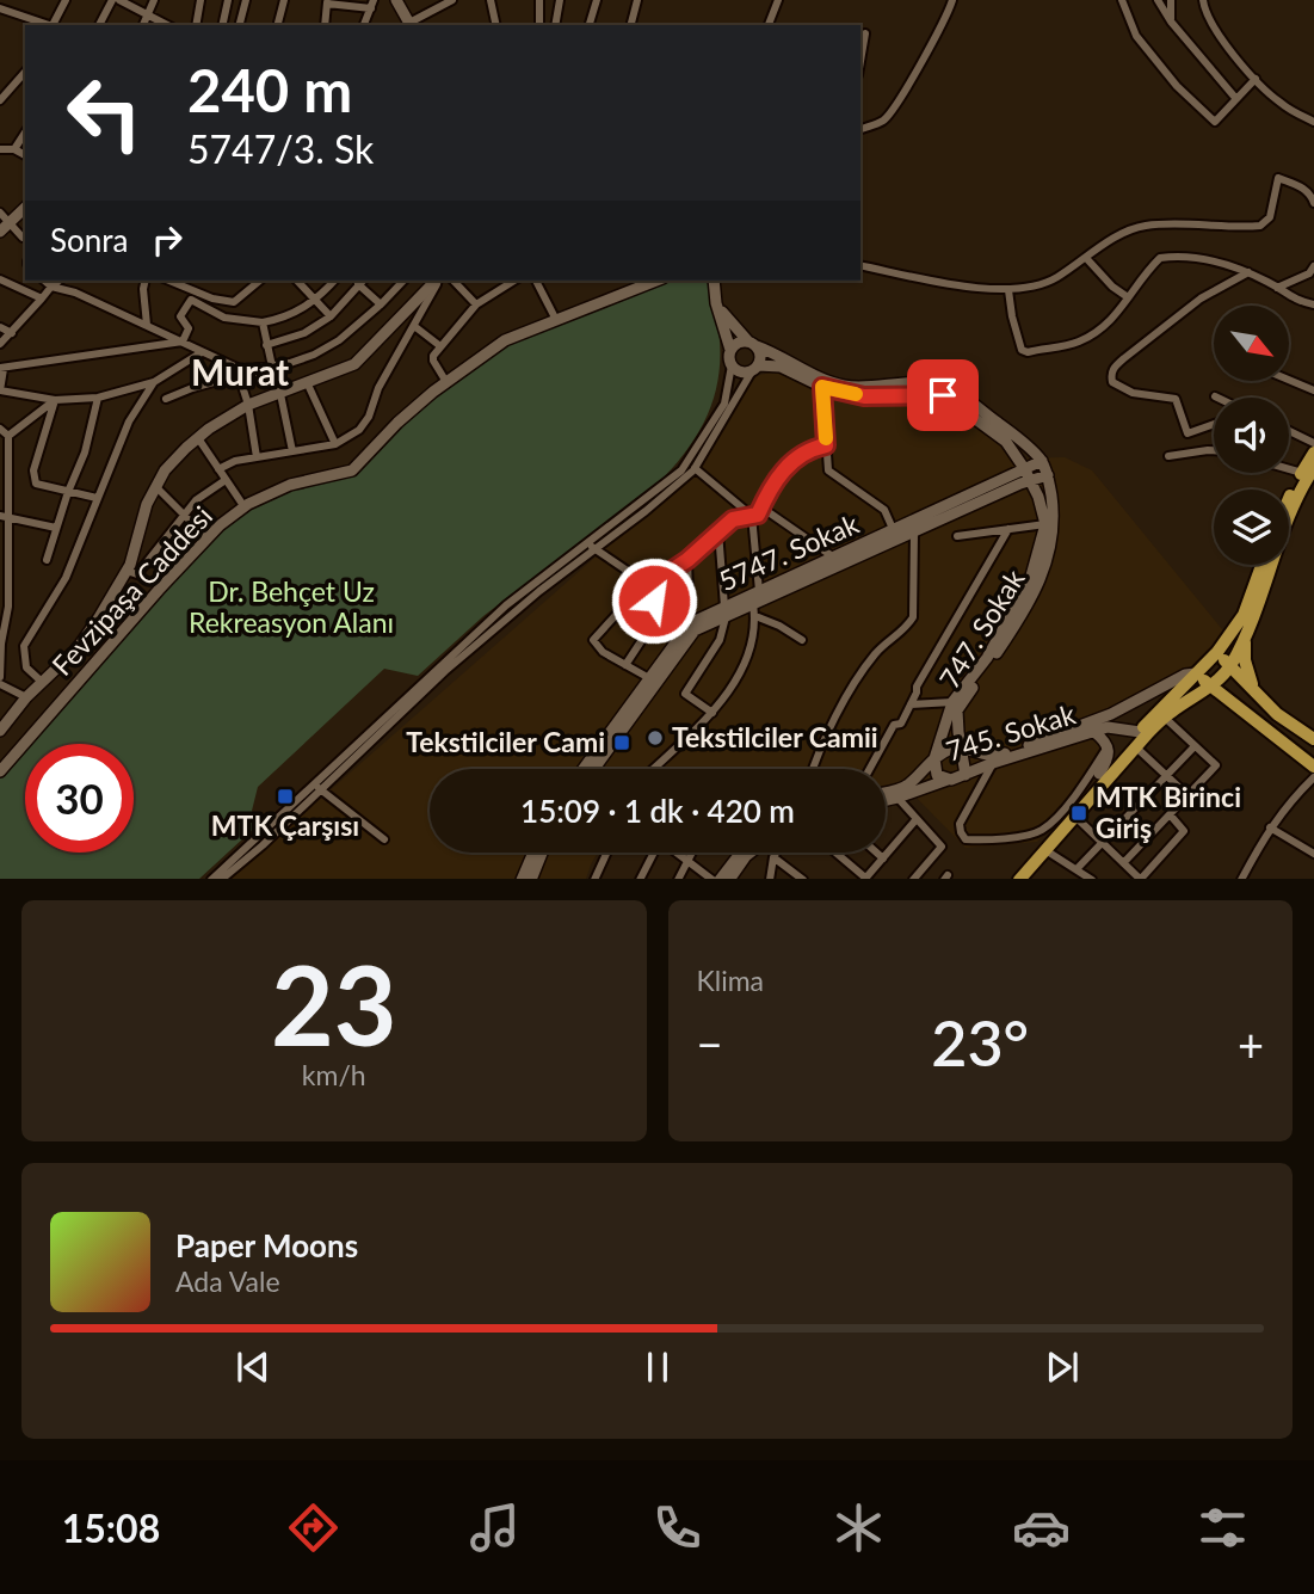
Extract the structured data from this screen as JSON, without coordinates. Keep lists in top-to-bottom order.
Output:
{
  "streets": {
    "main road": [
      "5747. Sokak",
      "Fevzipaşa Caddesi",
      "747. Sokak",
      "745. Sokak"
    ]
  },
  "crossings": [
    ["5747. Sokak", "747. Sokak"],
    ["747. Sokak", "745. Sokak"]
  ],
  "districts": ["Murat"],
  "parks": ["Dr. Behçet Uz Rekreasyon Alanı"],
  "places": {
    "other": ["Tekstilciler Camii"],
    "transit": ["Tekstilciler Cami", "MTK Çarşısı", "MTK Birinci Giriş"]
  },
  "north": "bottom right",
  "page": {
    "turn": ["240 m", "5747/3. Sk"],
    "then": "Sonra",
    "limit": "30",
    "trip": "15:09 · 1 dk · 420 m",
    "tile": [
      ["23", "km/h"],
      "Klima"
    ],
    "heat": ["−", "23°", "+"],
    "song": ["Paper Moons", "Ada Vale"],
    "tabs": "15:08"
  }
}
